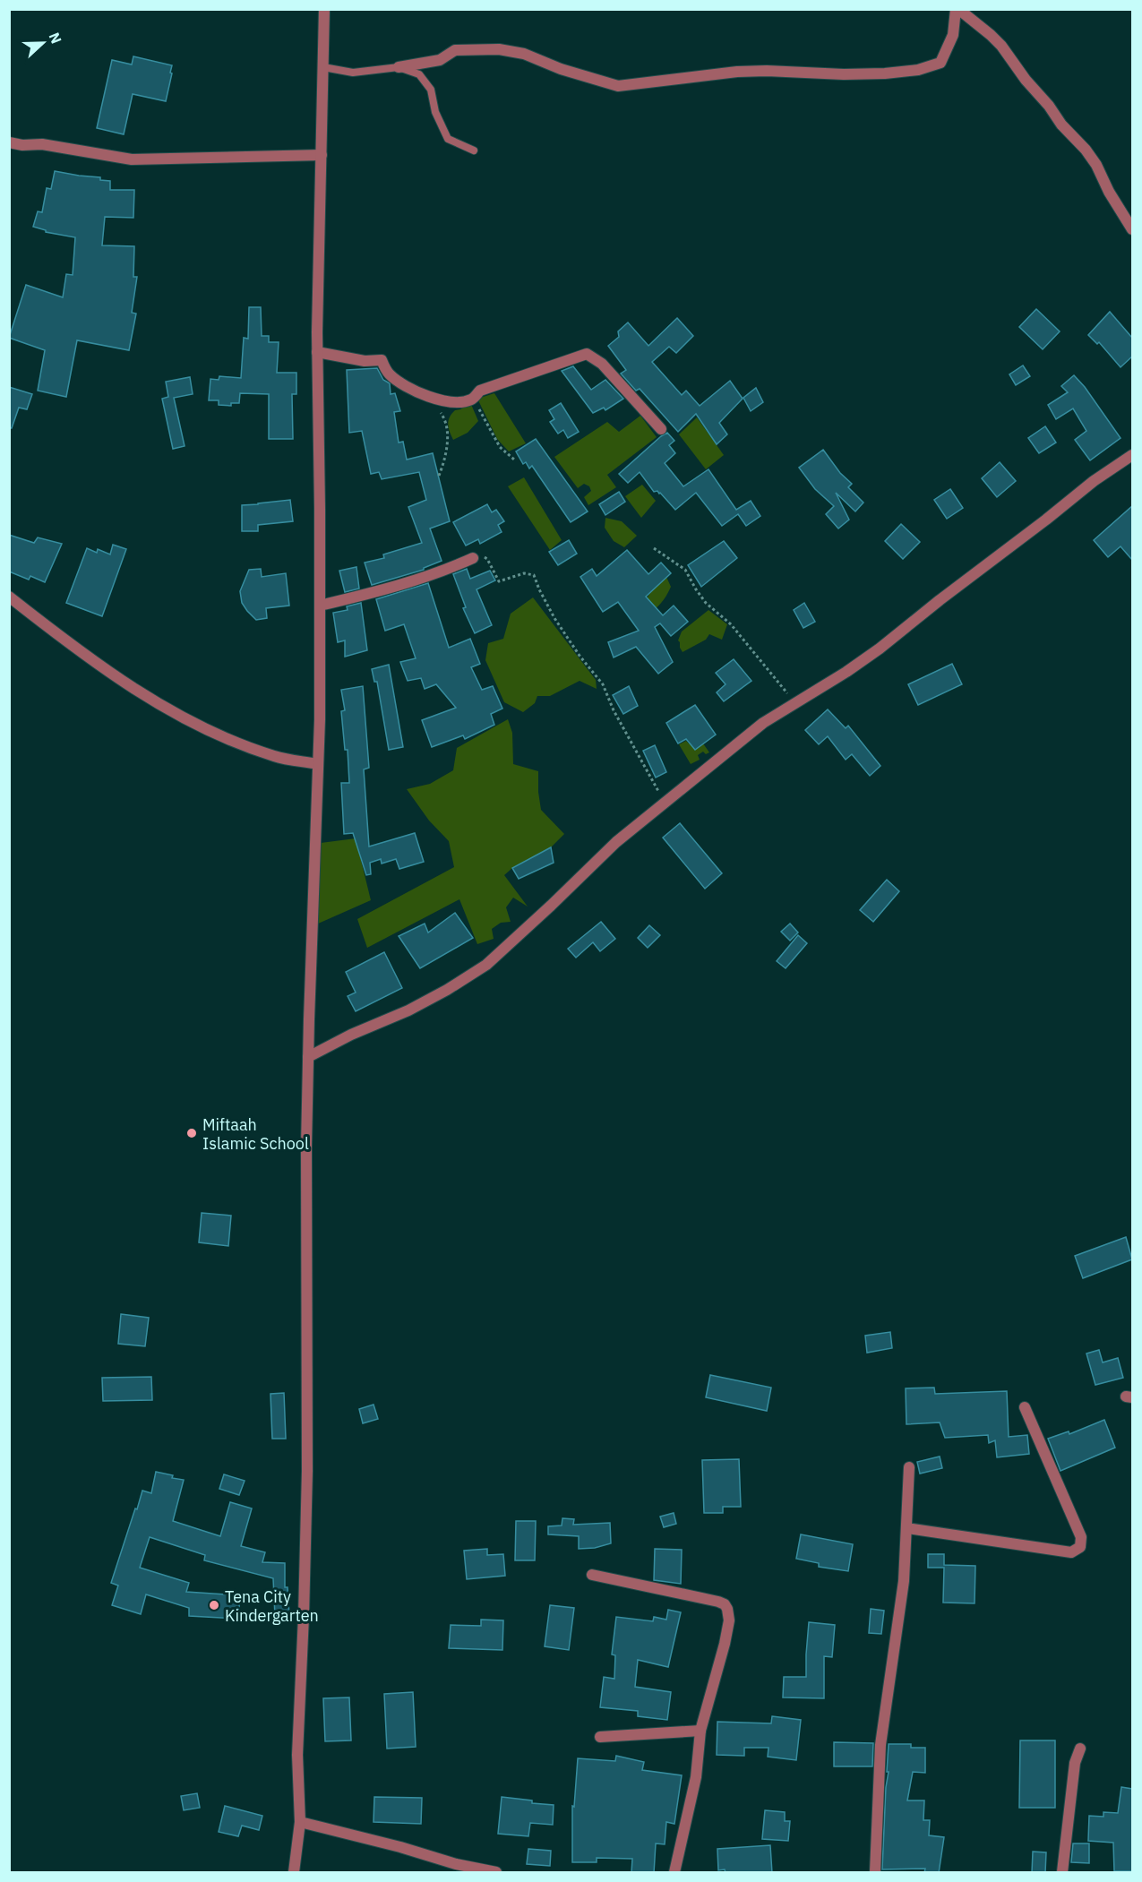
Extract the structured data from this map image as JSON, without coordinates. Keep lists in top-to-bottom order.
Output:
{
  "places": ["Miftaah Islamic School", "Tena City Kindergarten"],
  "north": "right"
}
